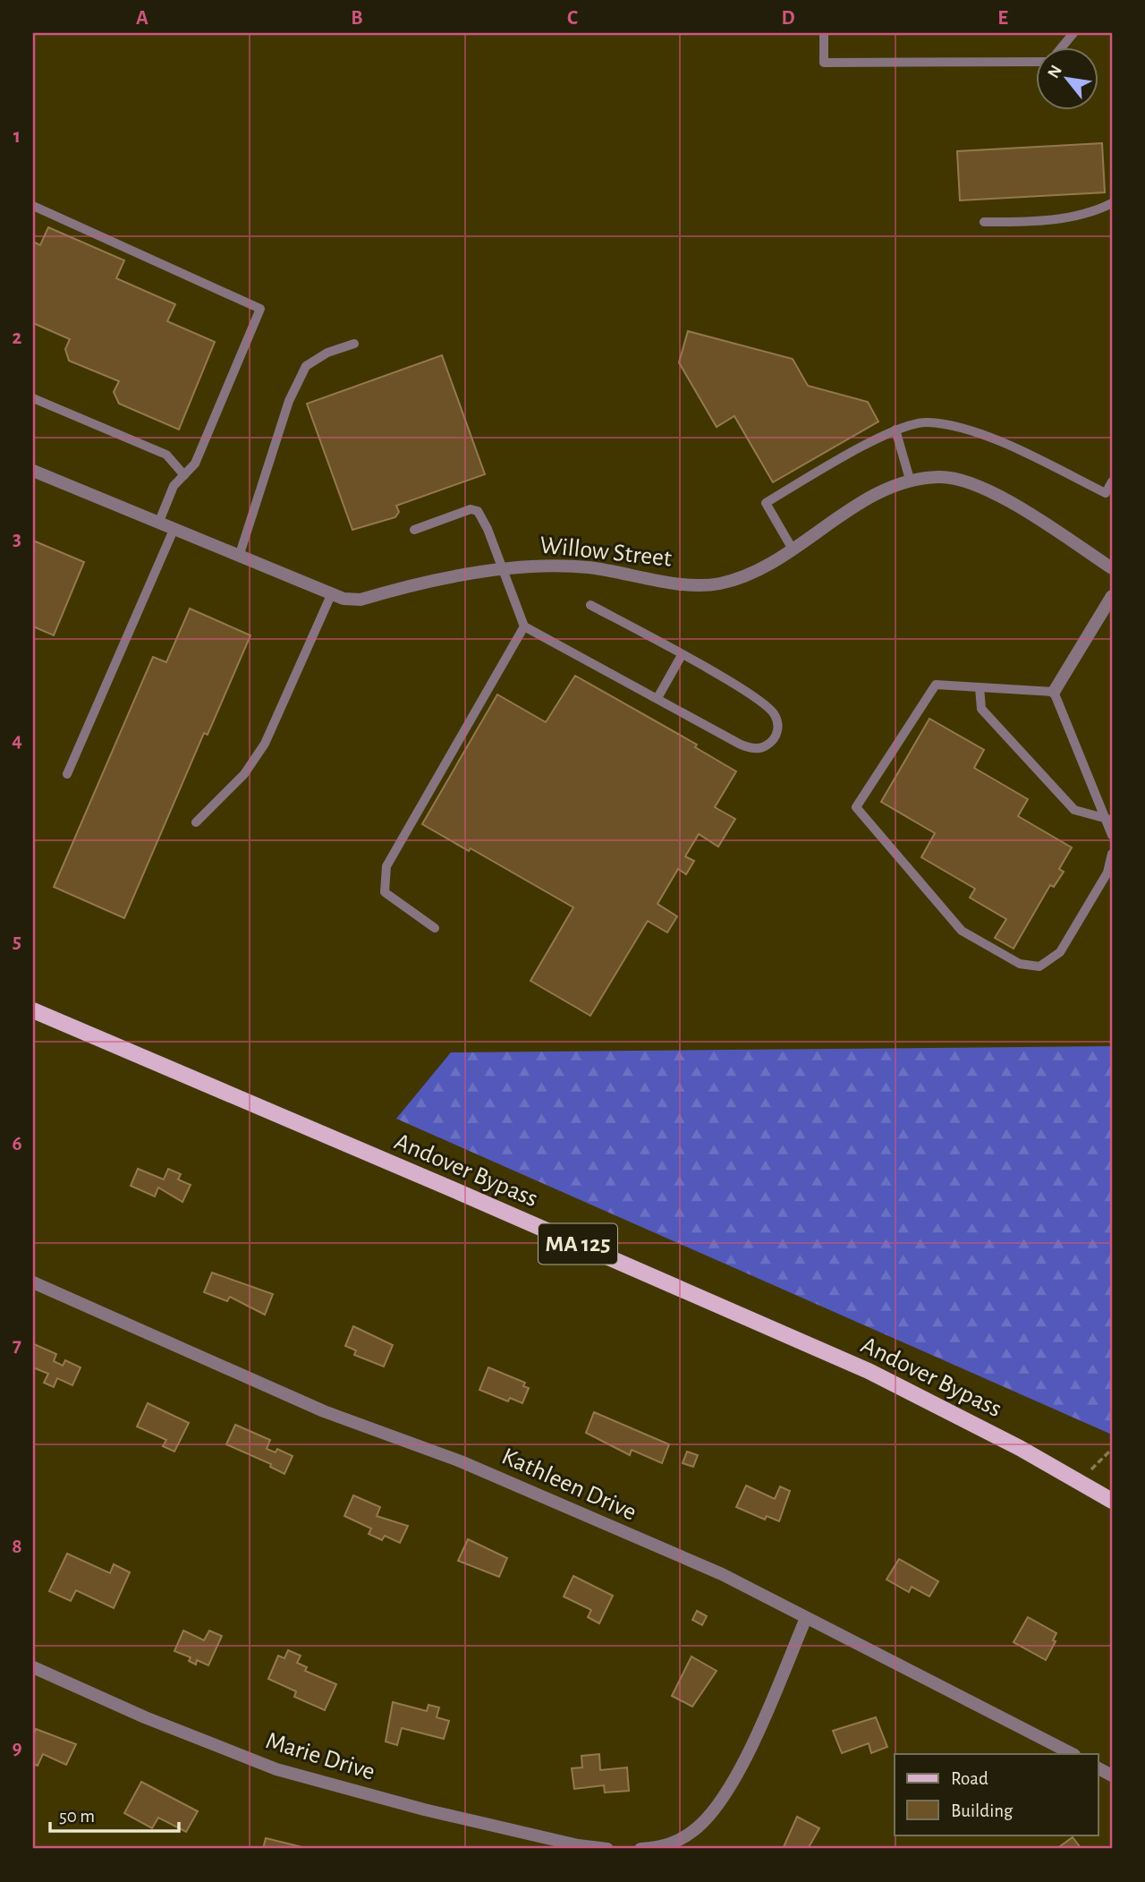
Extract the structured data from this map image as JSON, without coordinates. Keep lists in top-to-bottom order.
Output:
{
  "streets": {
    "main road": ["Andover Bypass", "MA 125"],
    "street": ["Willow Street", "Kathleen Drive", "Marie Drive"]
  },
  "legend": ["Road", "Building"],
  "scale_bar": "50 m",
  "north": "top left",
  "grid": {
    "columns": [
      "A",
      "B",
      "C",
      "D",
      "E"
    ],
    "rows": [
      "1",
      "2",
      "3",
      "4",
      "5",
      "6",
      "7",
      "8",
      "9"
    ]
  }
}
